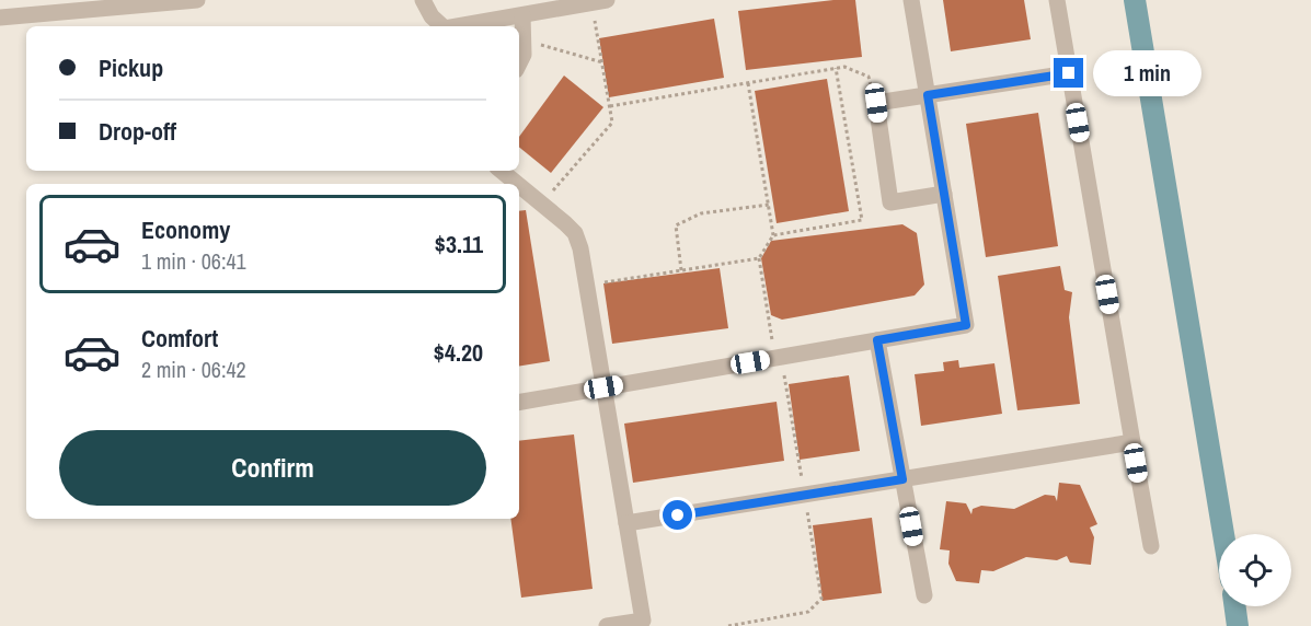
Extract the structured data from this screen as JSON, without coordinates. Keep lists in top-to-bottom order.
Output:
{
  "page": {
    "banner": ["Pickup", "Drop-off"],
    "bubble": "1 min",
    "list": [
      {
        "name": "Economy",
        "note": "1 min · 06:41",
        "value": "$3.11"
      },
      {
        "name": "Comfort",
        "note": "2 min · 06:42",
        "value": "$4.20"
      }
    ],
    "buttons": "Confirm"
  }
}
